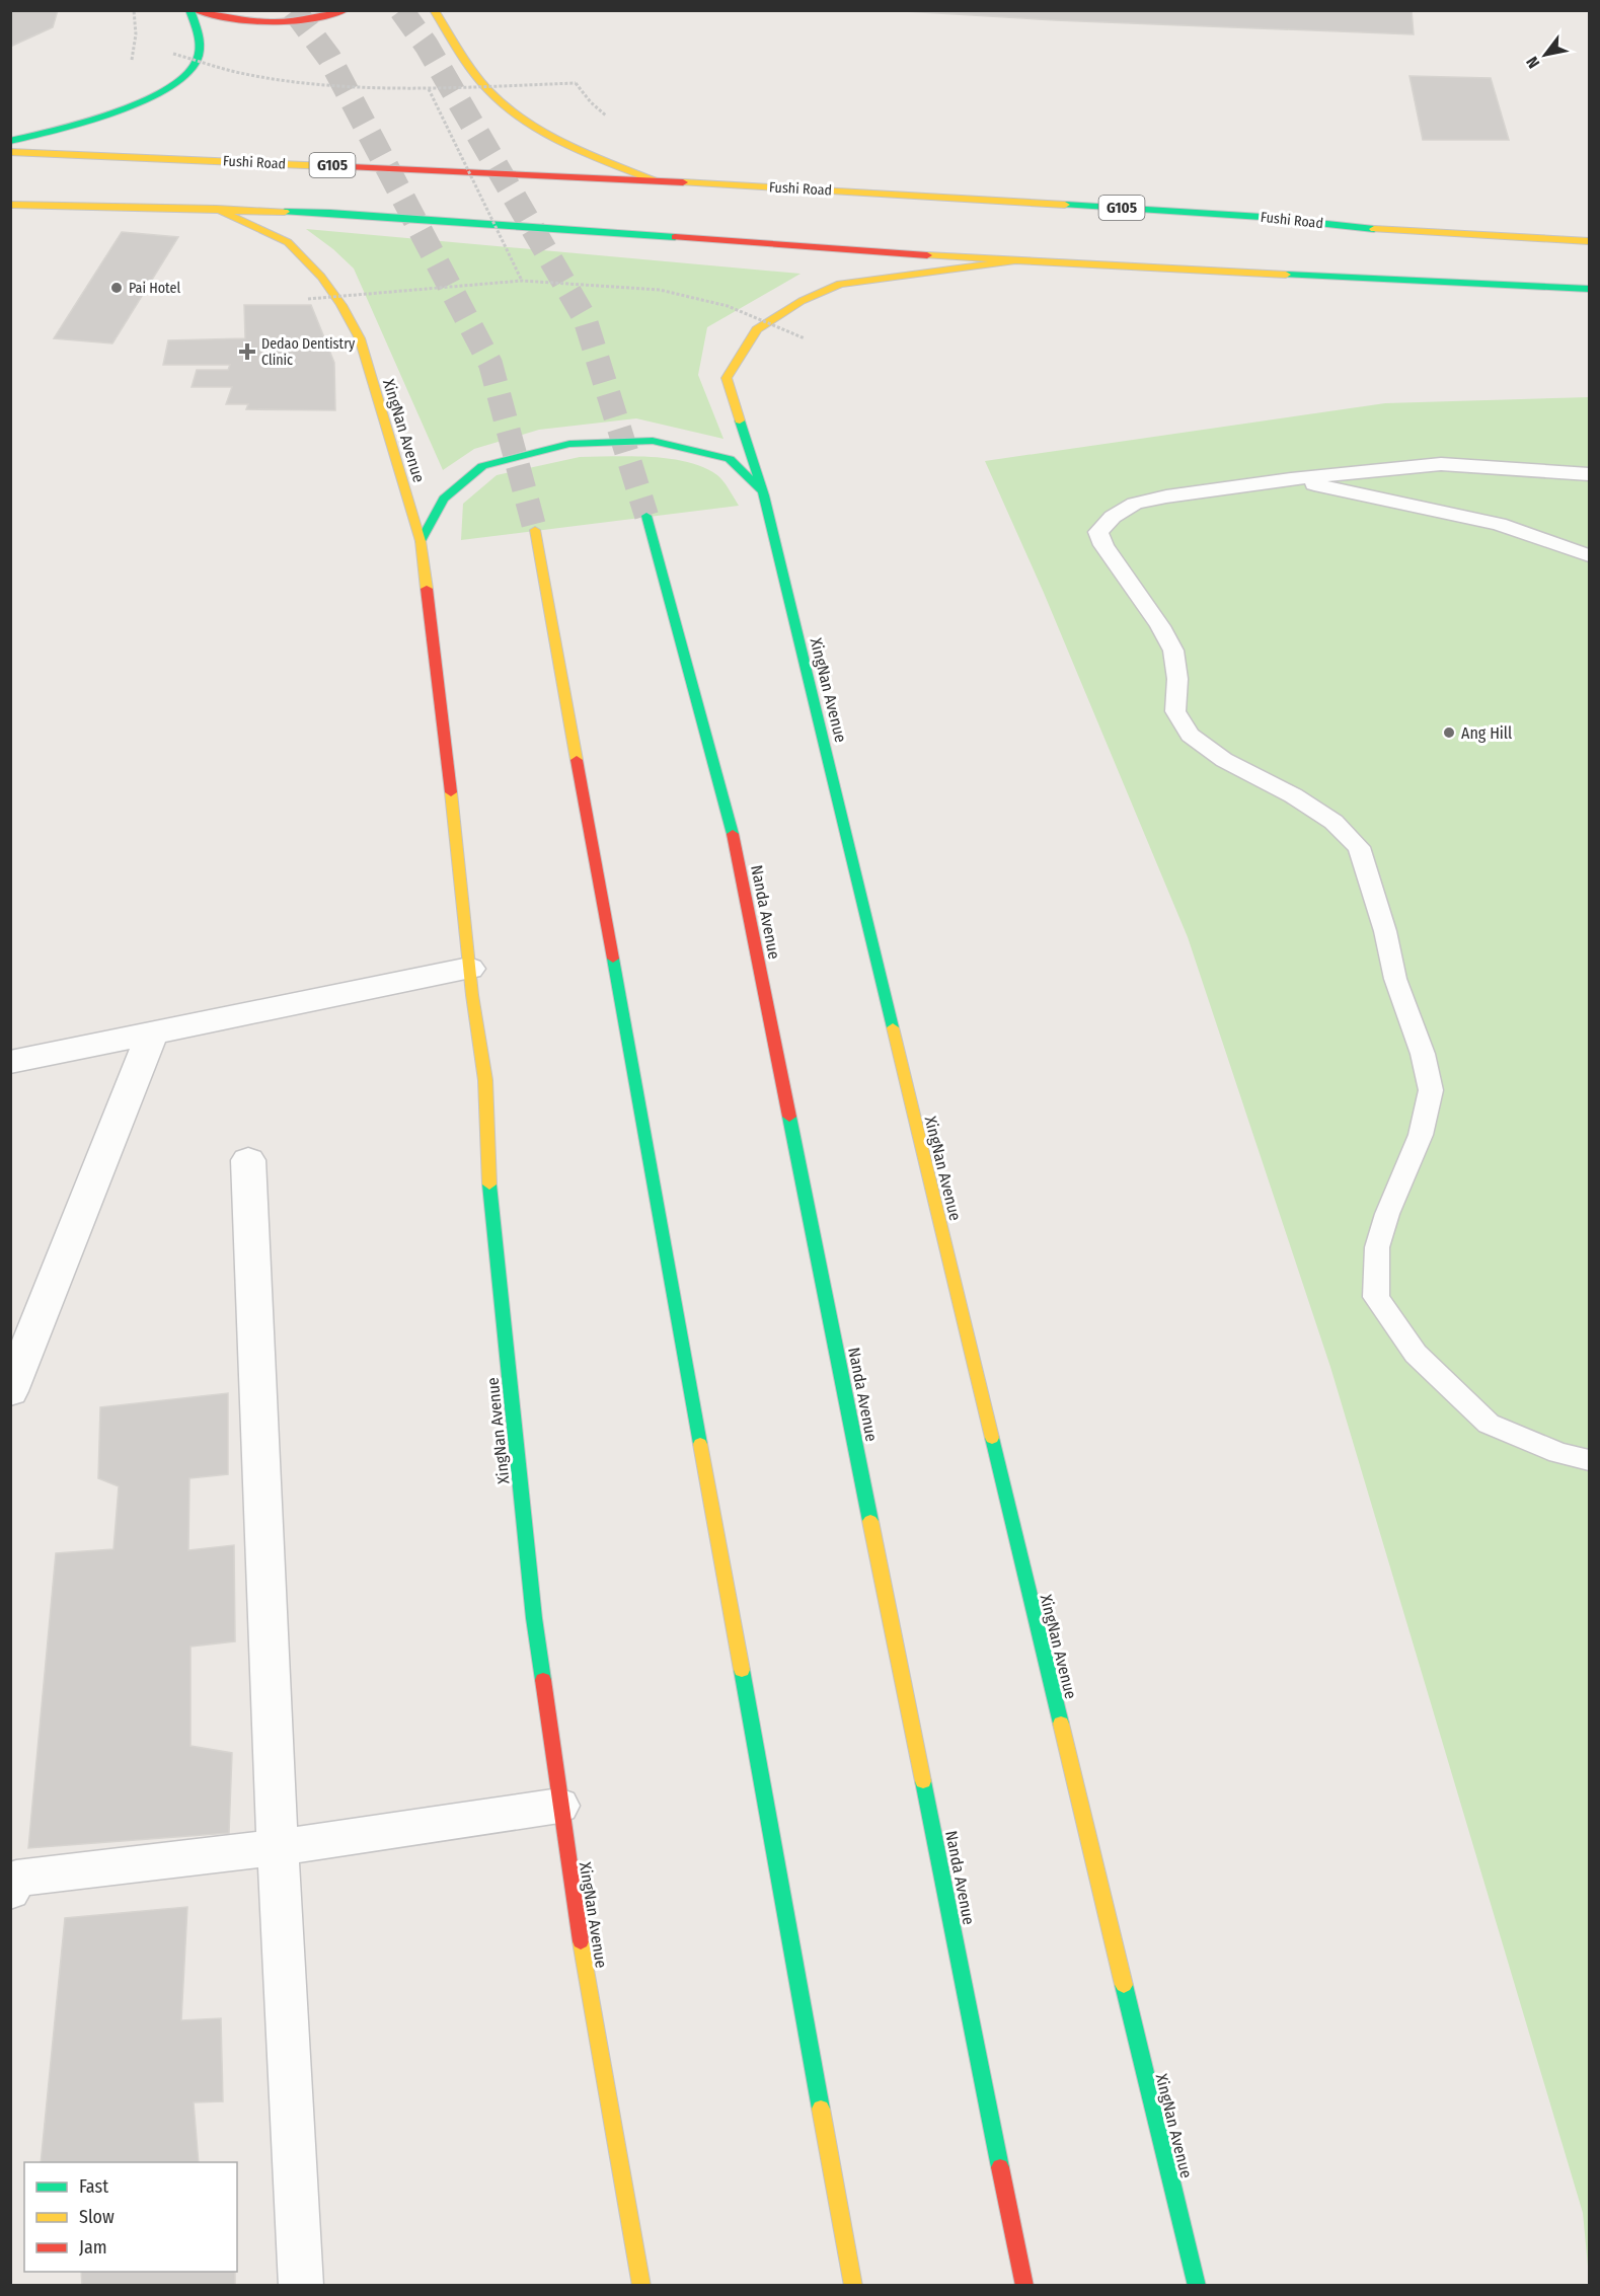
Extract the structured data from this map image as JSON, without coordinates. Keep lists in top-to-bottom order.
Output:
{
  "streets": {
    "main road": [
      "Fushi Road",
      "G105",
      "XingNan Avenue",
      "Nanda Avenue"
    ]
  },
  "places": {
    "other": ["Pai Hotel", "Ang Hill"],
    "health": ["Dedao Dentistry Clinic"]
  },
  "legend": ["Fast", "Slow", "Jam"],
  "north": "bottom left"
}
